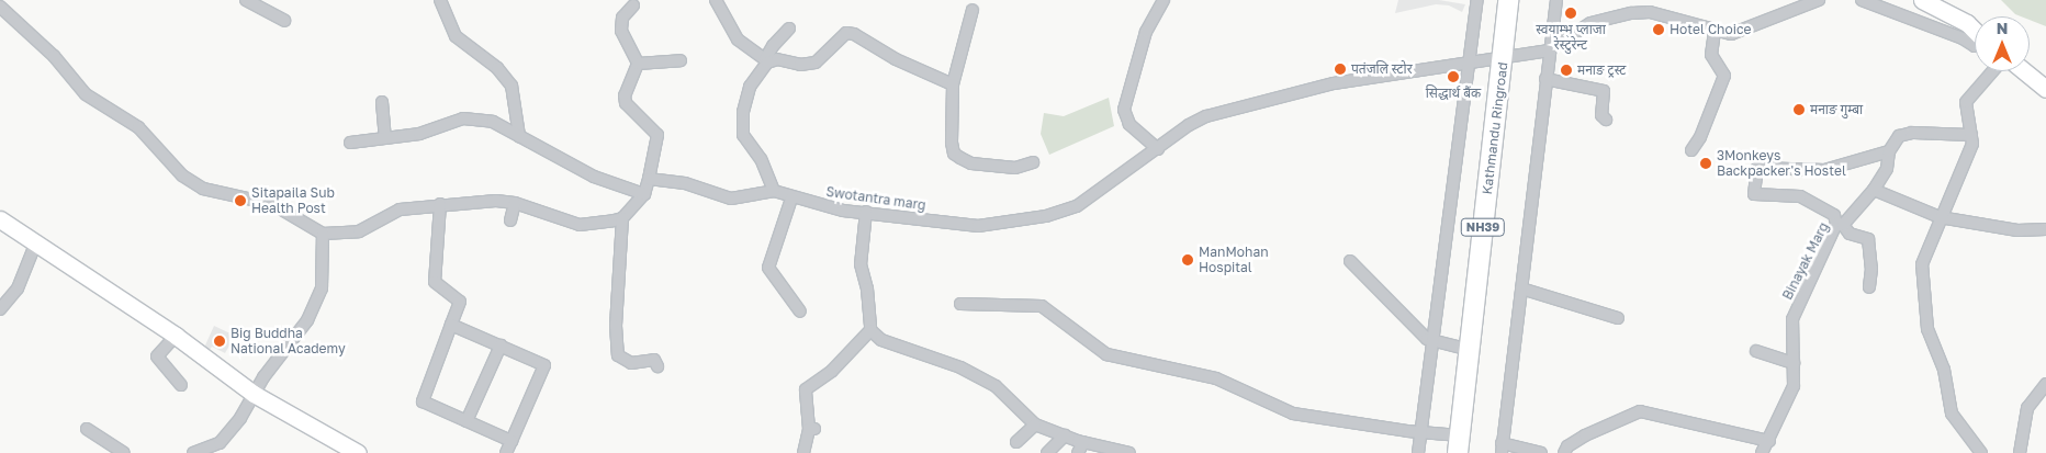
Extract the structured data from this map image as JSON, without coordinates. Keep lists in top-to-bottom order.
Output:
{
  "streets": {
    "highway": ["Kathmandu Ringroad", "NH39"],
    "street": ["Swotantra marg", "Binayak Marg"]
  },
  "crossings": [
    ["Kathmandu Ringroad", "Swotantra marg"]
  ],
  "places": [
    "स्वयाम्भु प्लाजा रेस्टुरेन्ट",
    "Hotel Choice",
    "पतंजलि स्टोर",
    "मनाङ ट्रस्ट",
    "सिद्धार्थ बैंक",
    "मनाङ गुम्बा",
    "3Monkeys Backpacker's Hostel",
    "Sitapaila Sub Health Post",
    "ManMohan Hospital",
    "Big Buddha National Academy"
  ],
  "north": "top"
}
